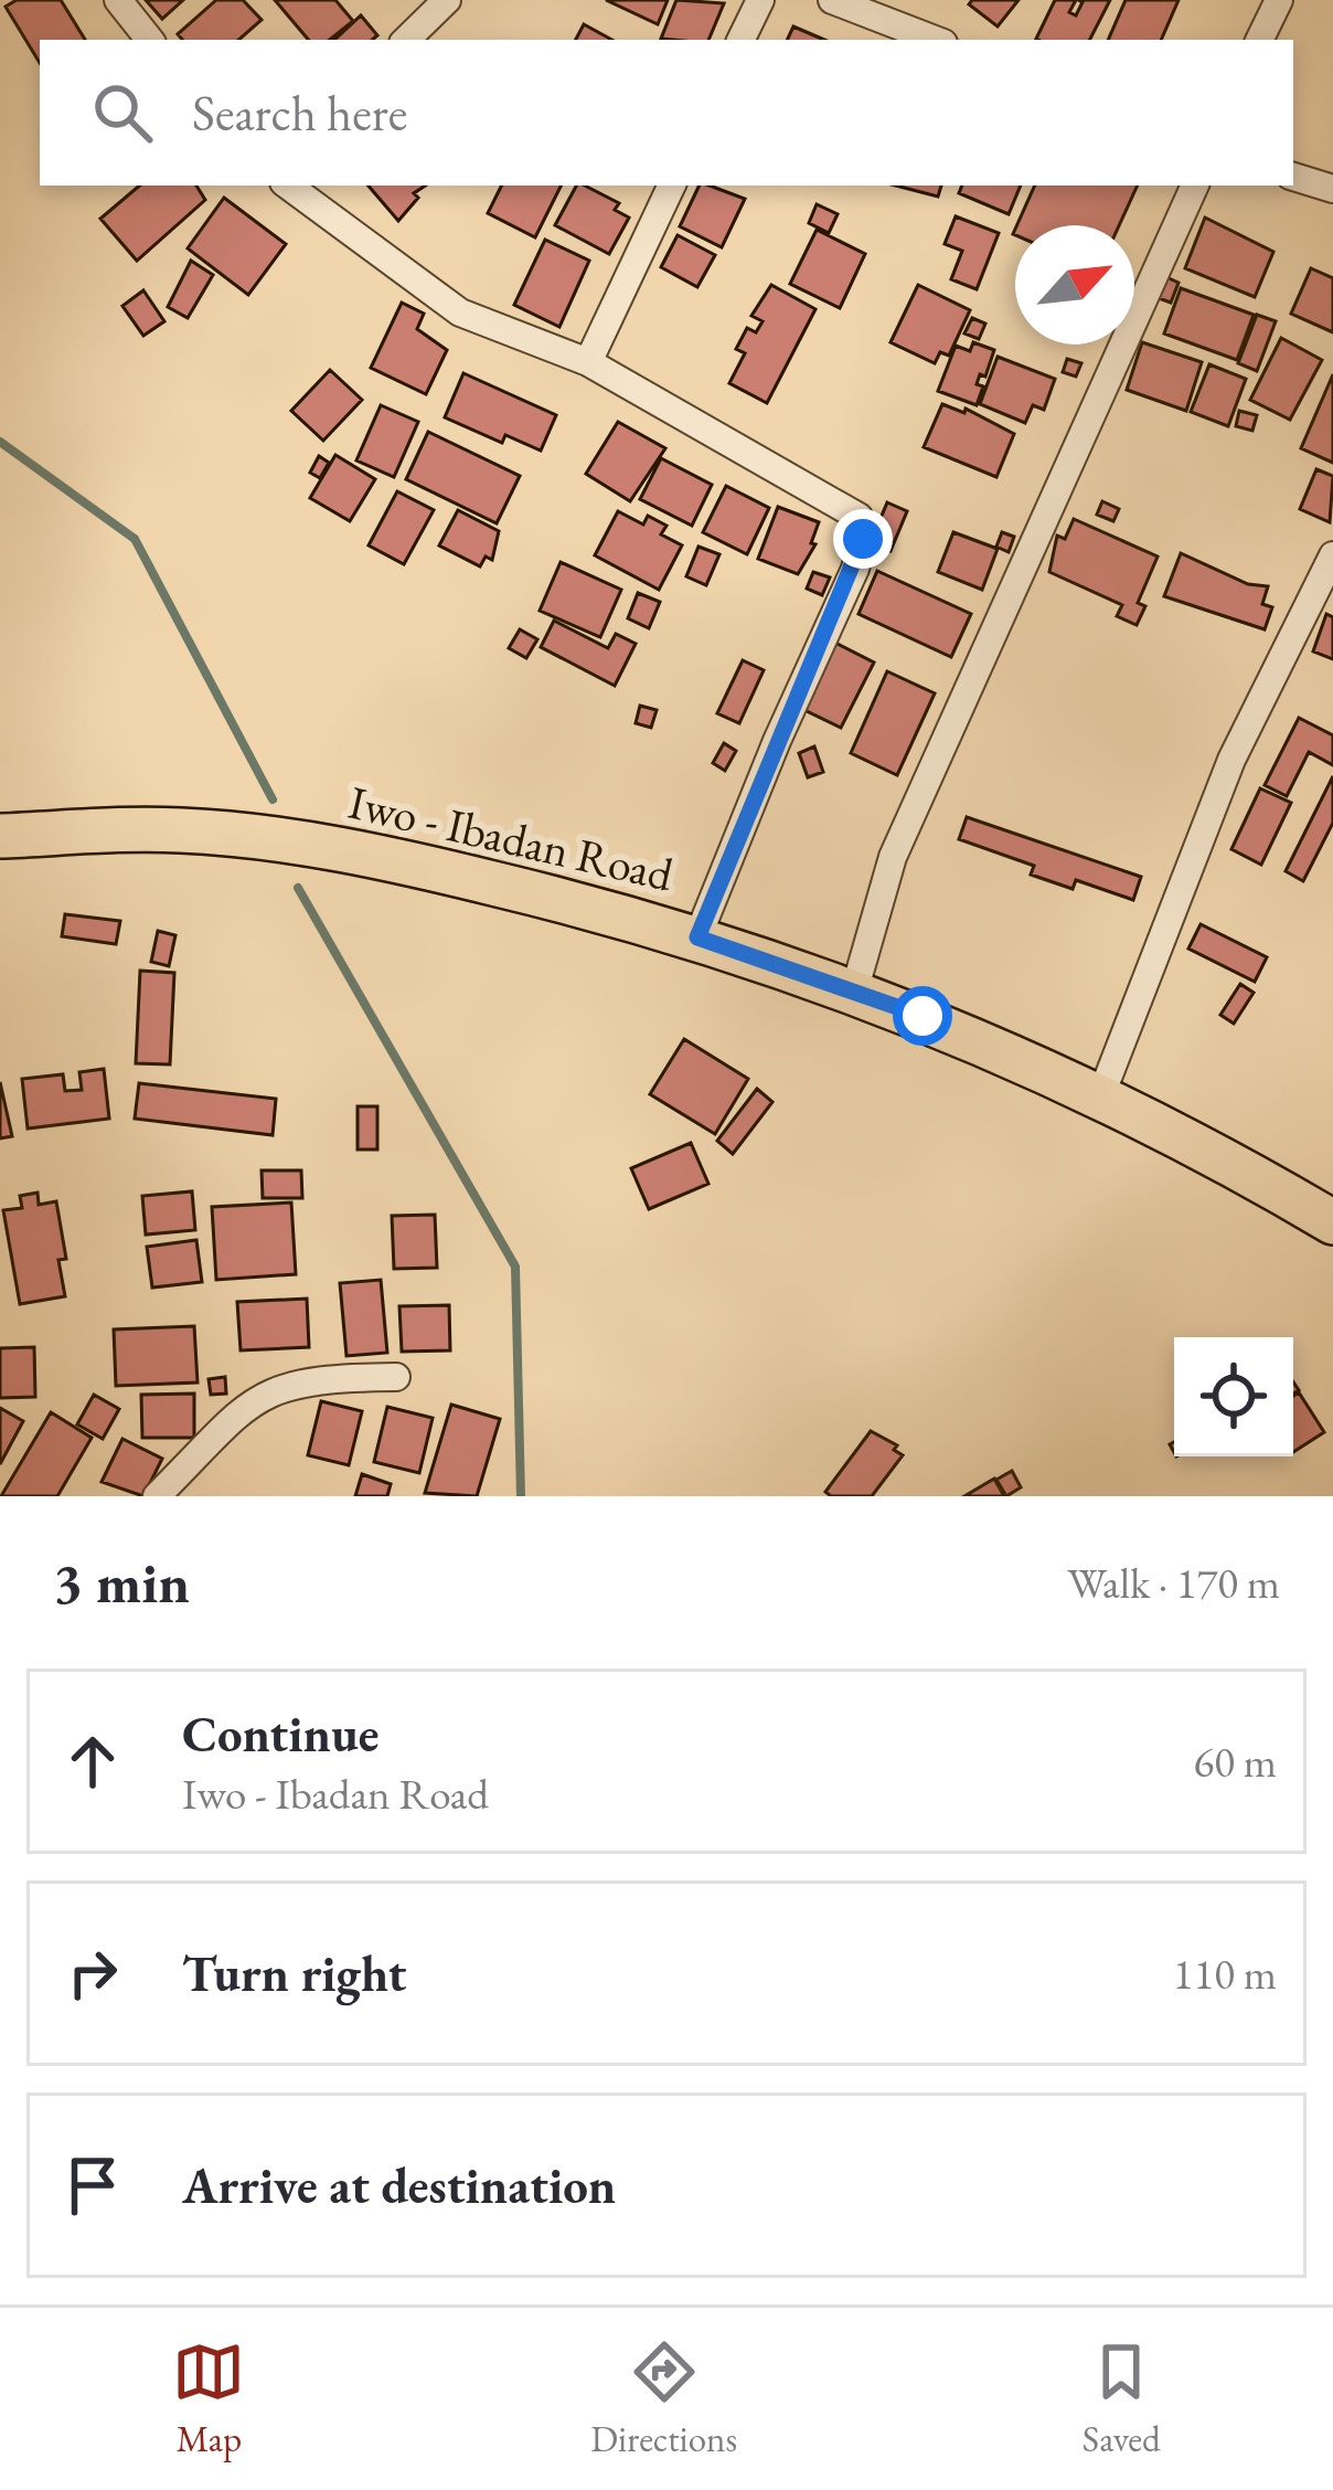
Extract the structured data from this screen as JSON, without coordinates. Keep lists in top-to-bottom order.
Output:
{
  "streets": {
    "main road": ["Iwo - Ibadan Road"]
  },
  "north": "top right",
  "page": {
    "search": "Search here",
    "heading": ["3 min", "Walk · 170 m"],
    "list": [
      ["Continue", "Iwo - Ibadan Road", "60 m"],
      ["Turn right", "110 m"],
      "Arrive at destination"
    ],
    "nav": ["Map", "Directions", "Saved"]
  }
}
